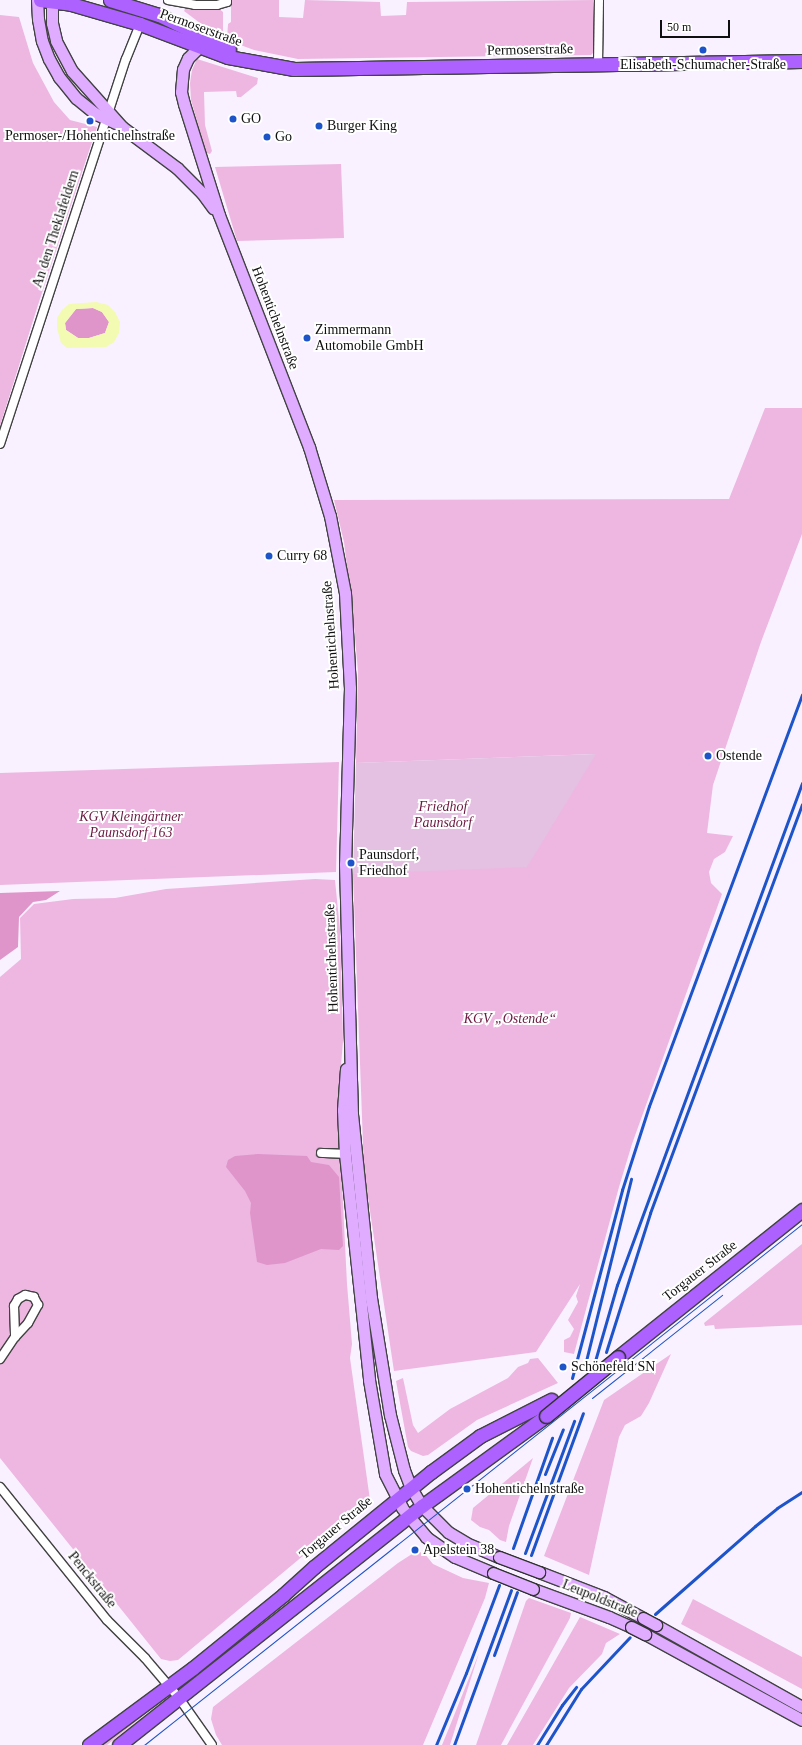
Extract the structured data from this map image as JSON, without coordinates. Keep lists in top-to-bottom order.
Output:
{
  "streets": {
    "main road": [
      "Permoserstraße",
      "Hohentichelnstraße",
      "Torgauer Straße",
      "Leupoldstraße"
    ],
    "street": ["An den Theklafeldern", "Penckstraße"]
  },
  "crossings": [
    ["Permoserstraße", "An den Theklafeldern"],
    ["Permoserstraße", "Hohentichelnstraße"],
    ["An den Theklafeldern", "Hohentichelnstraße"],
    ["Hohentichelnstraße", "Torgauer Straße"],
    ["Hohentichelnstraße", "Leupoldstraße"],
    ["Torgauer Straße", "Penckstraße"],
    ["Torgauer Straße", "Leupoldstraße"]
  ],
  "parks": ["Friedhof Paunsdorf", "KGV Kleingärtner Paunsdorf 163", "KGV „Ostende“"],
  "places": [
    "Elisabeth-Schumacher-Straße",
    "GO",
    "Permoser-/Hohentichelnstraße",
    "Burger King",
    "Go",
    "Zimmermann Automobile GmbH",
    "Curry 68",
    "Ostende",
    "Paunsdorf, Friedhof",
    "Schönefeld SN",
    "Hohentichelnstraße",
    "Apelstein 38"
  ],
  "scale_bar": "50 m"
}
